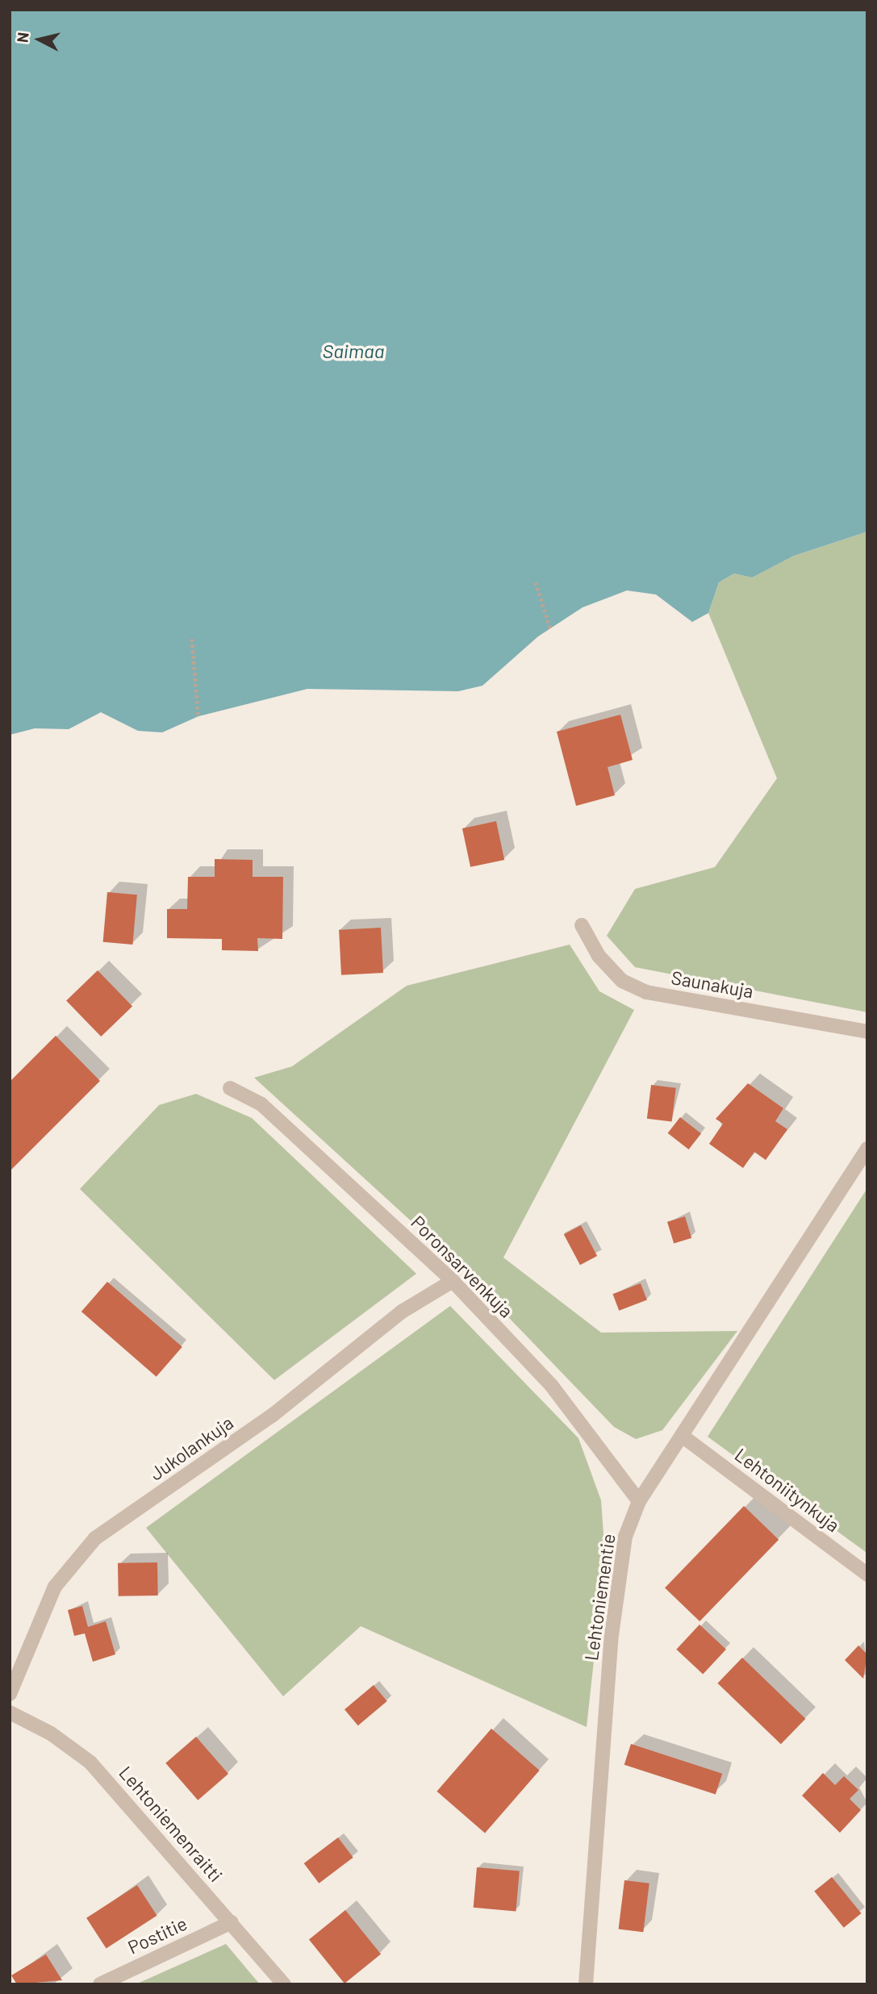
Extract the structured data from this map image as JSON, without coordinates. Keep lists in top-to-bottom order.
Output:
{
  "streets": {
    "street": [
      "Saunakuja",
      "Poronsarvenkuja",
      "Jukolankuja",
      "Lehtoniitynkuja",
      "Lehtoniementie",
      "Lehtoniemenraitti",
      "Postitie"
    ]
  },
  "crossings": [
    ["Poronsarvenkuja", "Jukolankuja"],
    ["Poronsarvenkuja", "Lehtoniementie"],
    ["Lehtoniitynkuja", "Lehtoniementie"],
    ["Lehtoniemenraitti", "Postitie"]
  ],
  "water": ["Saimaa"],
  "north": "left"
}
